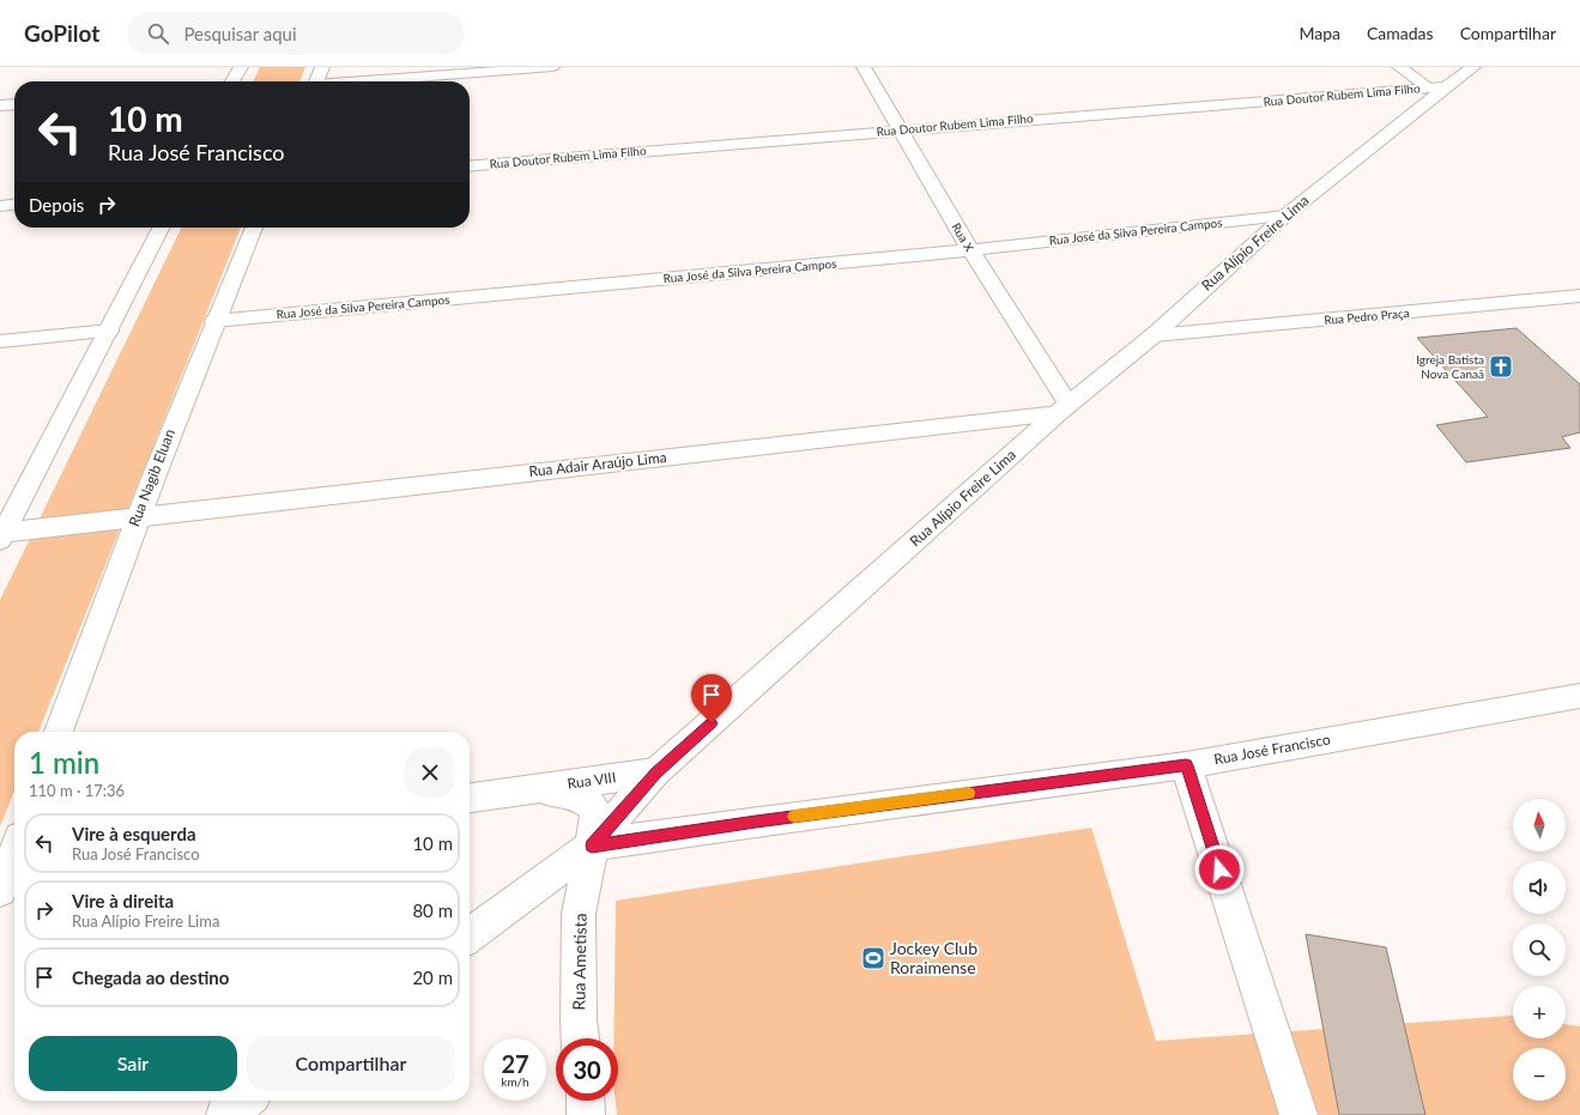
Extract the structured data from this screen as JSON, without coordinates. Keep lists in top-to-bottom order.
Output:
{
  "streets": {
    "street": [
      "Rua Doutor Rubem Lima Filho",
      "Rua José da Silva Pereira Campos",
      "Rua X",
      "Rua Alípio Freire Lima",
      "Rua Pedro Praça",
      "Rua Adair Araújo Lima",
      "Rua Nagib Eluan",
      "Rua José Francisco",
      "Rua VIII",
      "Rua Ametista"
    ]
  },
  "crossings": [
    ["Rua Doutor Rubem Lima Filho", "Rua X"],
    ["Rua Doutor Rubem Lima Filho", "Rua Alípio Freire Lima"],
    ["Rua José da Silva Pereira Campos", "Rua X"],
    ["Rua José da Silva Pereira Campos", "Rua Alípio Freire Lima"],
    ["Rua José da Silva Pereira Campos", "Rua Nagib Eluan"],
    ["Rua X", "Rua Alípio Freire Lima"],
    ["Rua X", "Rua Adair Araújo Lima"],
    ["Rua Alípio Freire Lima", "Rua Pedro Praça"],
    ["Rua Alípio Freire Lima", "Rua Adair Araújo Lima"],
    ["Rua Alípio Freire Lima", "Rua José Francisco"],
    ["Rua Alípio Freire Lima", "Rua VIII"],
    ["Rua Alípio Freire Lima", "Rua Ametista"],
    ["Rua Adair Araújo Lima", "Rua Nagib Eluan"],
    ["Rua José Francisco", "Rua VIII"],
    ["Rua José Francisco", "Rua Ametista"],
    ["Rua VIII", "Rua Ametista"]
  ],
  "places": {
    "church": ["Igreja Batista Nova Canaã"],
    "sports": ["Jockey Club Roraimense"]
  },
  "north": "top",
  "page": {
    "header": "GoPilot",
    "search": "Pesquisar aqui",
    "nav": ["Mapa", "Camadas", "Compartilhar"],
    "turn": ["10 m", "Rua José Francisco"],
    "then": "Depois",
    "heading": ["1 min", "110 m · 17:36"],
    "map_buttons": ["+", "−"],
    "list": [
      {
        "name": "Vire à esquerda",
        "note": "Rua José Francisco",
        "value": "10 m"
      },
      {
        "name": "Vire à direita",
        "note": "Rua Alípio Freire Lima",
        "value": "80 m"
      },
      {
        "name": "Chegada ao destino",
        "value": "20 m"
      }
    ],
    "buttons": ["Sair", "Compartilhar"],
    "speed": "27 km/h",
    "limit": "30"
  }
}
